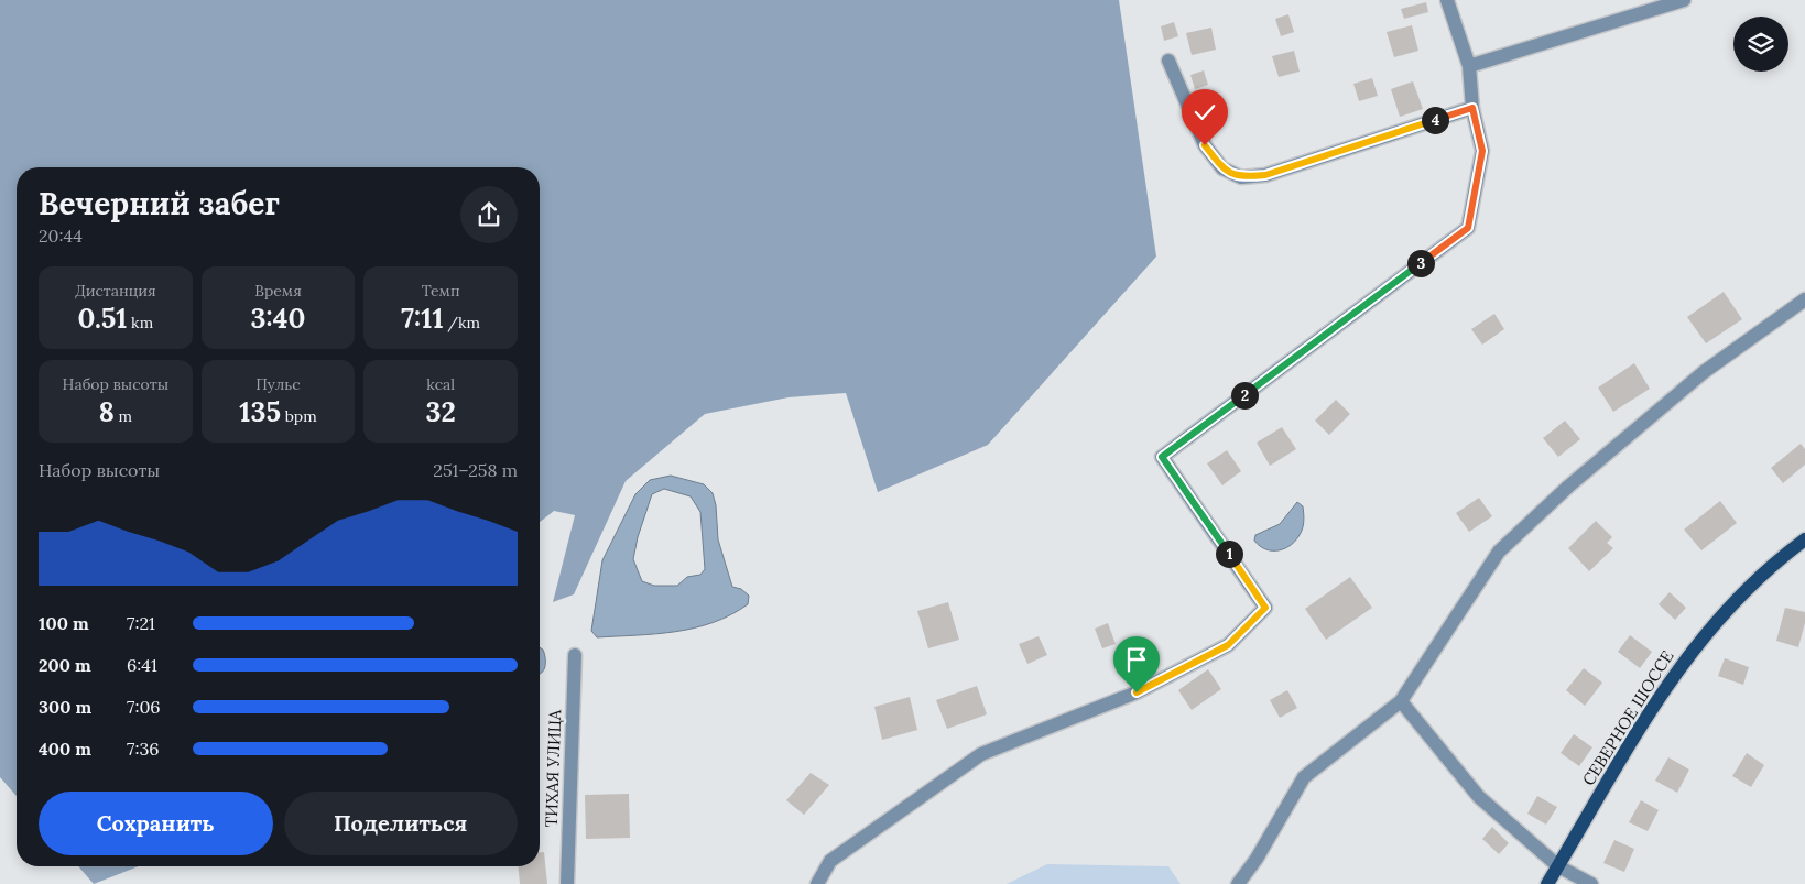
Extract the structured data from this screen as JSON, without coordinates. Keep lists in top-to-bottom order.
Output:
{
  "streets": {
    "main road": ["СЕВЕРНОЕ ШОССЕ"],
    "street": ["ТИХАЯ УЛИЦА"]
  },
  "page": {
    "pins": [
      "4",
      "3",
      "2",
      "1"
    ],
    "heading": ["Вечерний забег", "20:44"],
    "stats": [
      ["Дистанция", "0.51 km"],
      ["Время", "3:40"],
      ["Темп", "7:11 /km"],
      ["Набор высоты", "8 m"],
      ["Пульс", "135 bpm"],
      ["kcal", "32"]
    ],
    "chart": ["Набор высоты", "251–258 m"],
    "list": [
      {
        "name": "100 m",
        "note": "7:21"
      },
      {
        "name": "200 m",
        "note": "6:41"
      },
      {
        "name": "300 m",
        "note": "7:06"
      },
      {
        "name": "400 m",
        "note": "7:36"
      }
    ],
    "buttons": ["Сохранить", "Поделиться"]
  }
}
